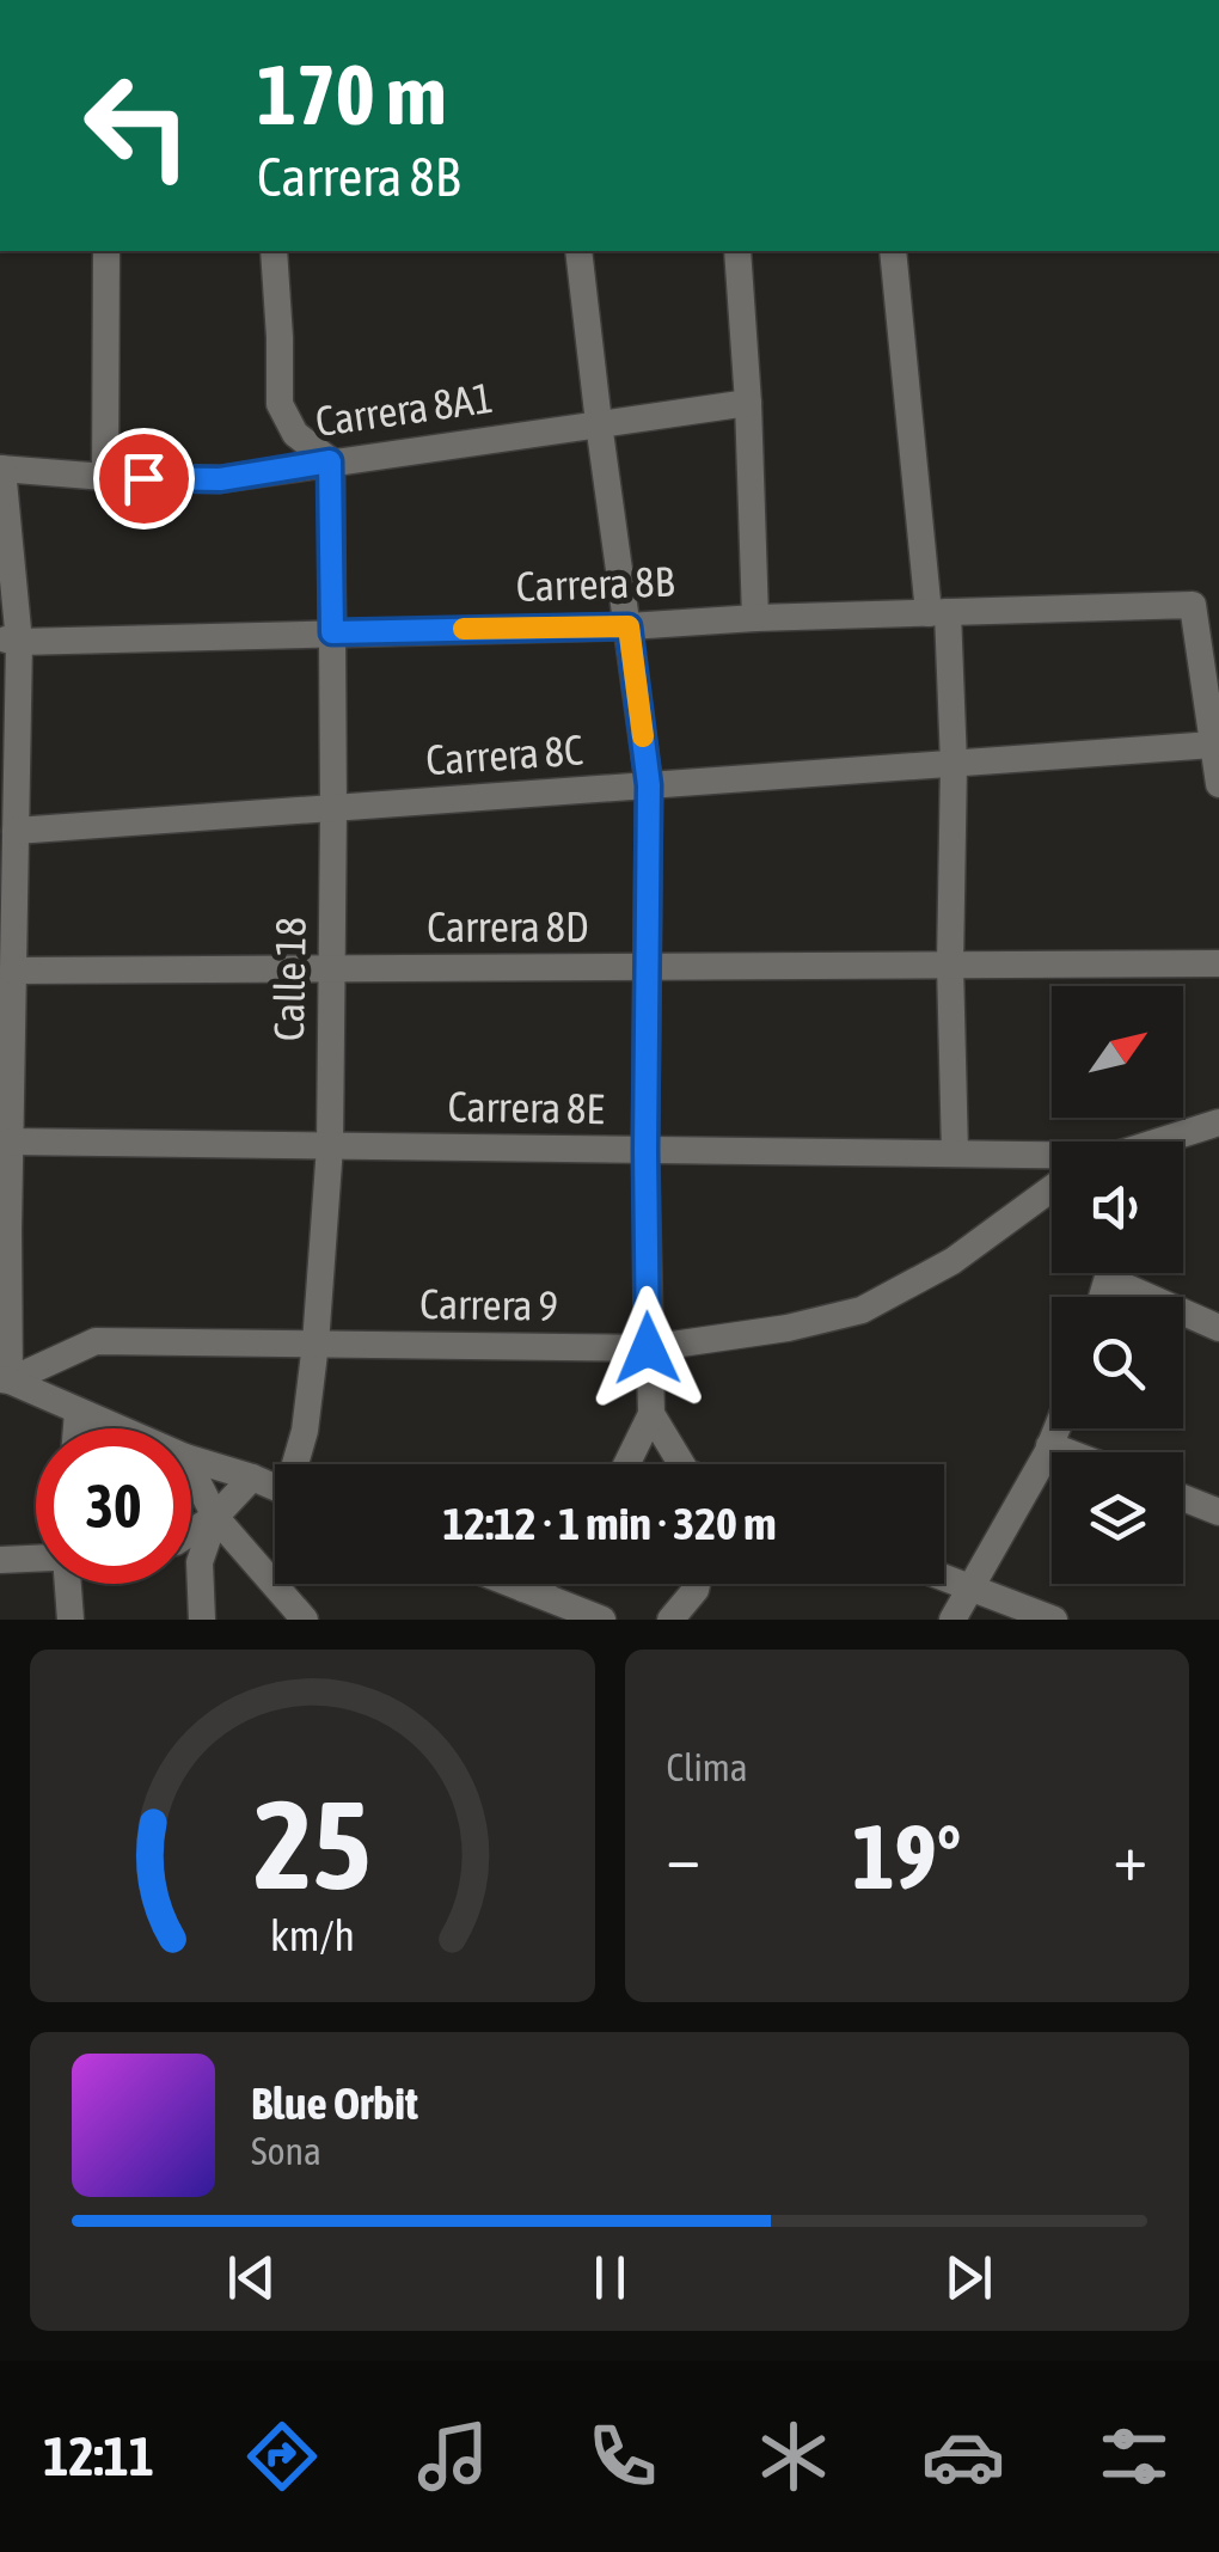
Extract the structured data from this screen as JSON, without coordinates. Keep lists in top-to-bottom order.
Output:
{
  "streets": {
    "street": [
      "Carrera 8A1",
      "Carrera 8B",
      "Carrera 8C",
      "Carrera 8D",
      "Calle 18",
      "Carrera 8E",
      "Carrera 9"
    ]
  },
  "crossings": [
    ["Carrera 8A1", "Calle 18"],
    ["Carrera 8B", "Carrera 8C"],
    ["Carrera 8B", "Calle 18"],
    ["Carrera 8C", "Calle 18"],
    ["Carrera 8D", "Calle 18"],
    ["Calle 18", "Carrera 8E"],
    ["Calle 18", "Carrera 9"]
  ],
  "north": "top right",
  "page": {
    "turn": ["170 m", "Carrera 8B"],
    "limit": "30",
    "trip": "12:12 · 1 min · 320 m",
    "tile": "Clima",
    "heat": ["−", "19°", "+"],
    "song": ["Blue Orbit", "Sona"],
    "tabs": "12:11",
    "gauge": ["25", "km/h"]
  }
}
